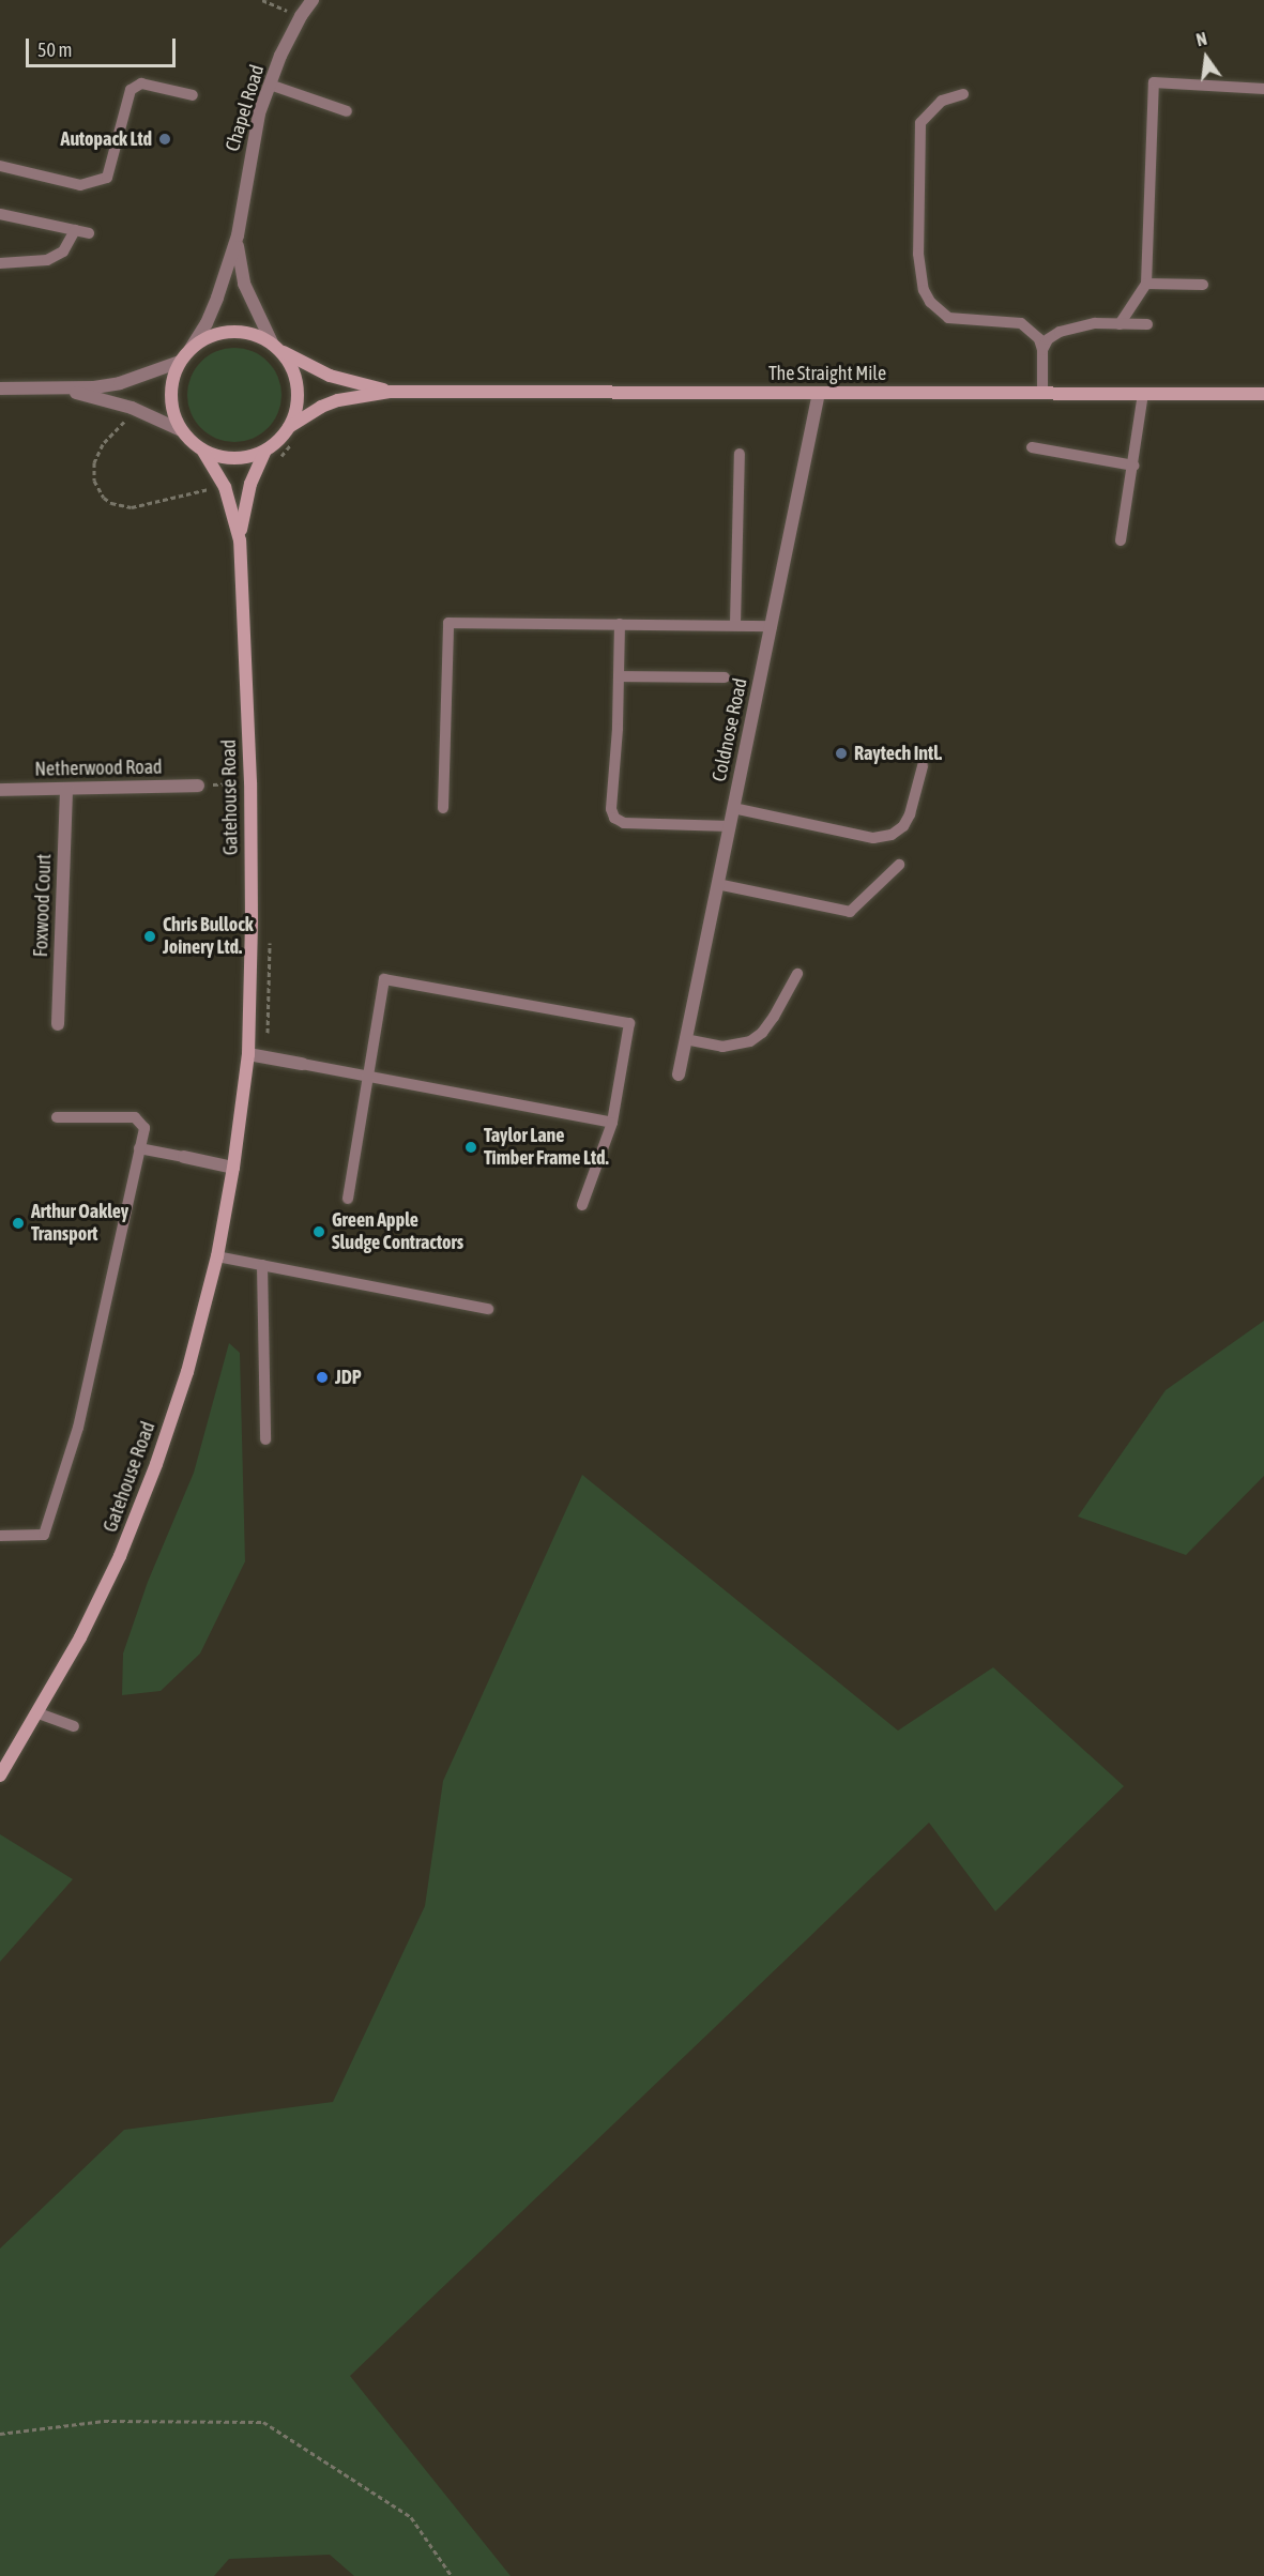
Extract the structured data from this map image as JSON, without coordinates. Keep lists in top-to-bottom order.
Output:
{
  "streets": {
    "main road": ["The Straight Mile", "Gatehouse Road"],
    "street": [
      "Chapel Road",
      "Coldnose Road",
      "Netherwood Road",
      "Foxwood Court"
    ]
  },
  "crossings": [
    ["Chapel Road", "The Straight Mile"],
    ["Chapel Road", "Gatehouse Road"],
    ["The Straight Mile", "Coldnose Road"],
    ["The Straight Mile", "Gatehouse Road"],
    ["Netherwood Road", "Foxwood Court"]
  ],
  "places": [
    "Autopack Ltd",
    "Raytech Intl.",
    "Chris Bullock Joinery Ltd.",
    "Taylor Lane Timber Frame Ltd.",
    "Arthur Oakley Transport",
    "Green Apple Sludge Contractors",
    "JDP"
  ],
  "scale_bar": "50 m",
  "north": "top"
}
